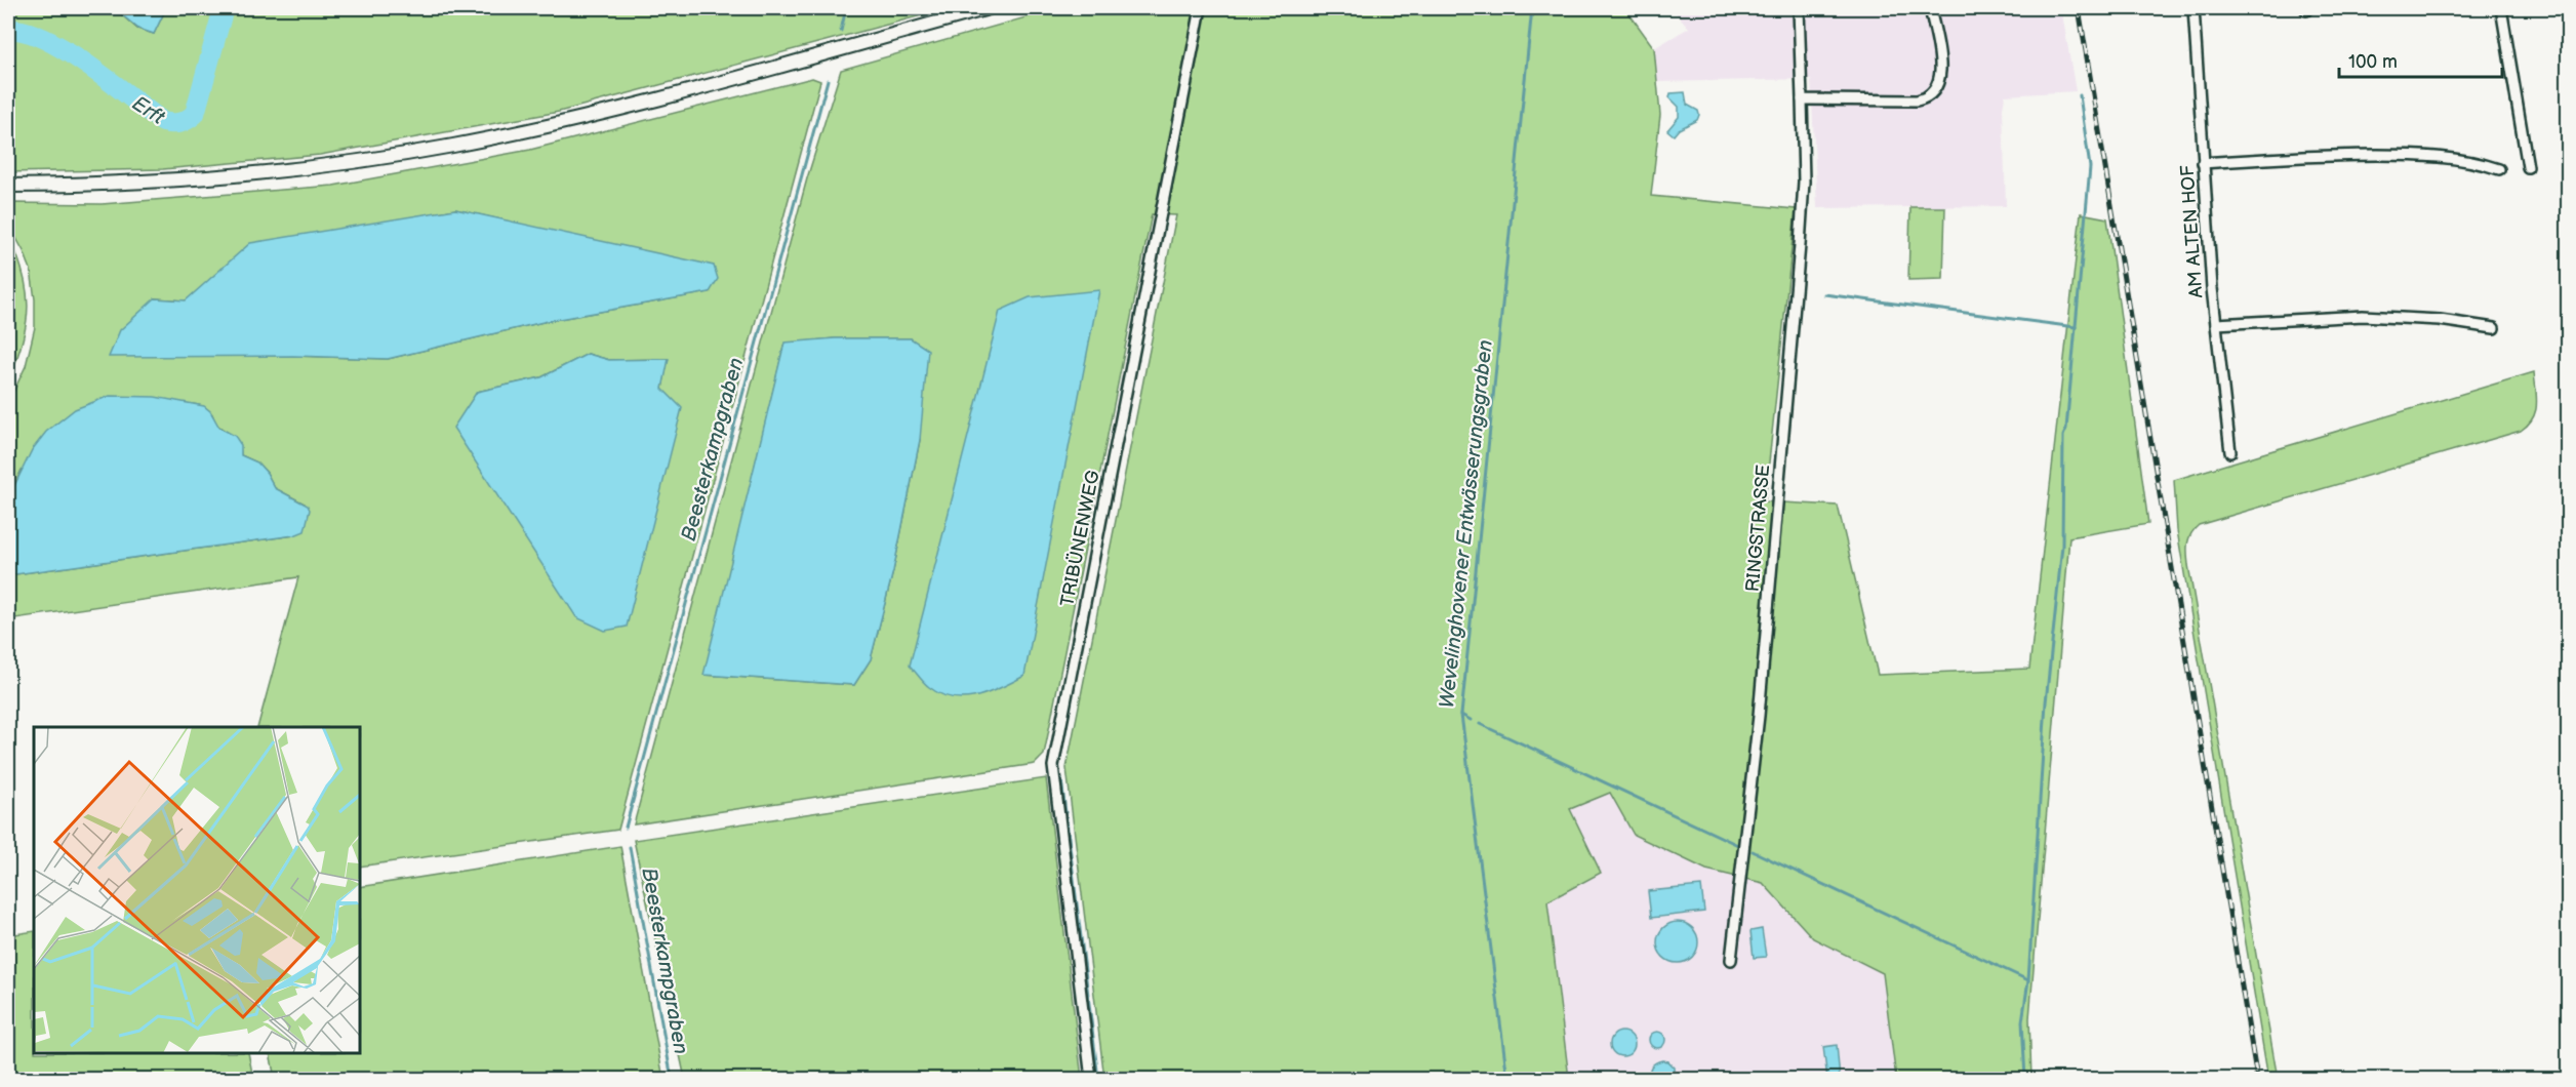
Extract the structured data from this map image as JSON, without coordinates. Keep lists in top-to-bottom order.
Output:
{
  "streets": {
    "street": ["AM ALTEN HOF", "RINGSTRASSE", "TRIBÜNENWEG"]
  },
  "water": ["Erft", "Beesterkampgraben", "Wevelinghovener Entwässerungsgraben"],
  "scale_bar": "100 m"
}
